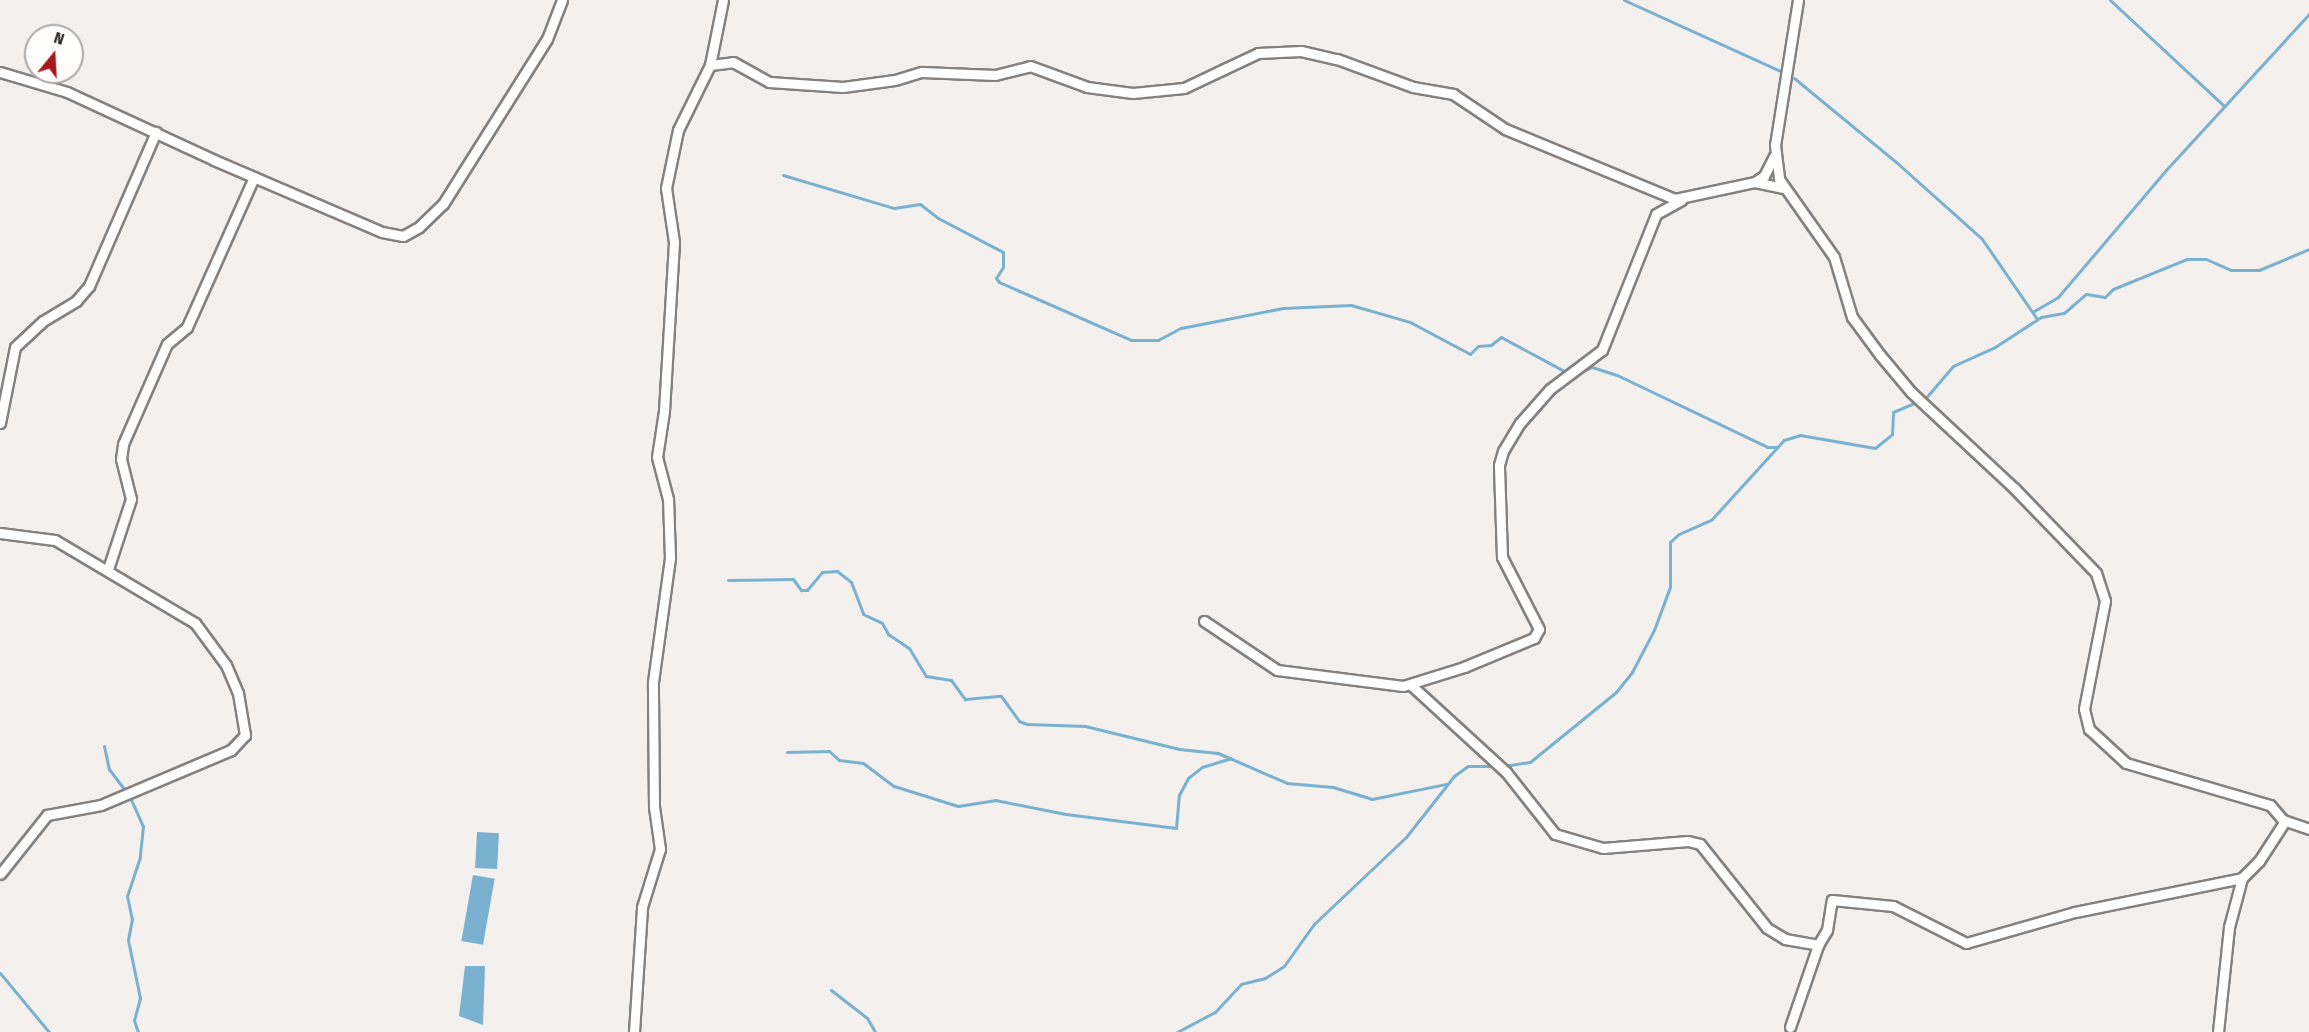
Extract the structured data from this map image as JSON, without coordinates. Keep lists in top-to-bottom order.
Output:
{
  "north": "top"
}
